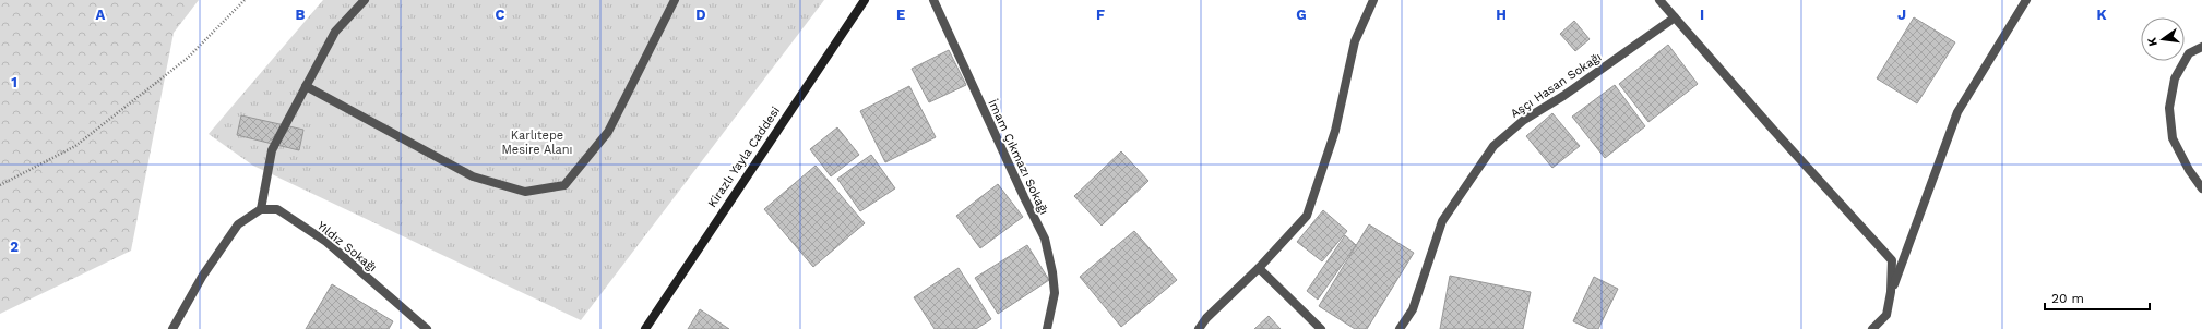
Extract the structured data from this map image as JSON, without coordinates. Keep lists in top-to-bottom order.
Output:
{
  "streets": {
    "main road": ["Kirazlı Yayla Caddesi"],
    "street": ["Aşçı Hasan Sokağı", "İmam Çıkmazı Sokağı", "Yıldız Sokağı"]
  },
  "parks": ["Karlıtepe Mesire Alanı"],
  "scale_bar": "20 m",
  "north": "left",
  "grid": {
    "columns": [
      "A",
      "B",
      "C",
      "D",
      "E",
      "F",
      "G",
      "H",
      "I",
      "J",
      "K"
    ],
    "rows": ["1", "2"]
  }
}
